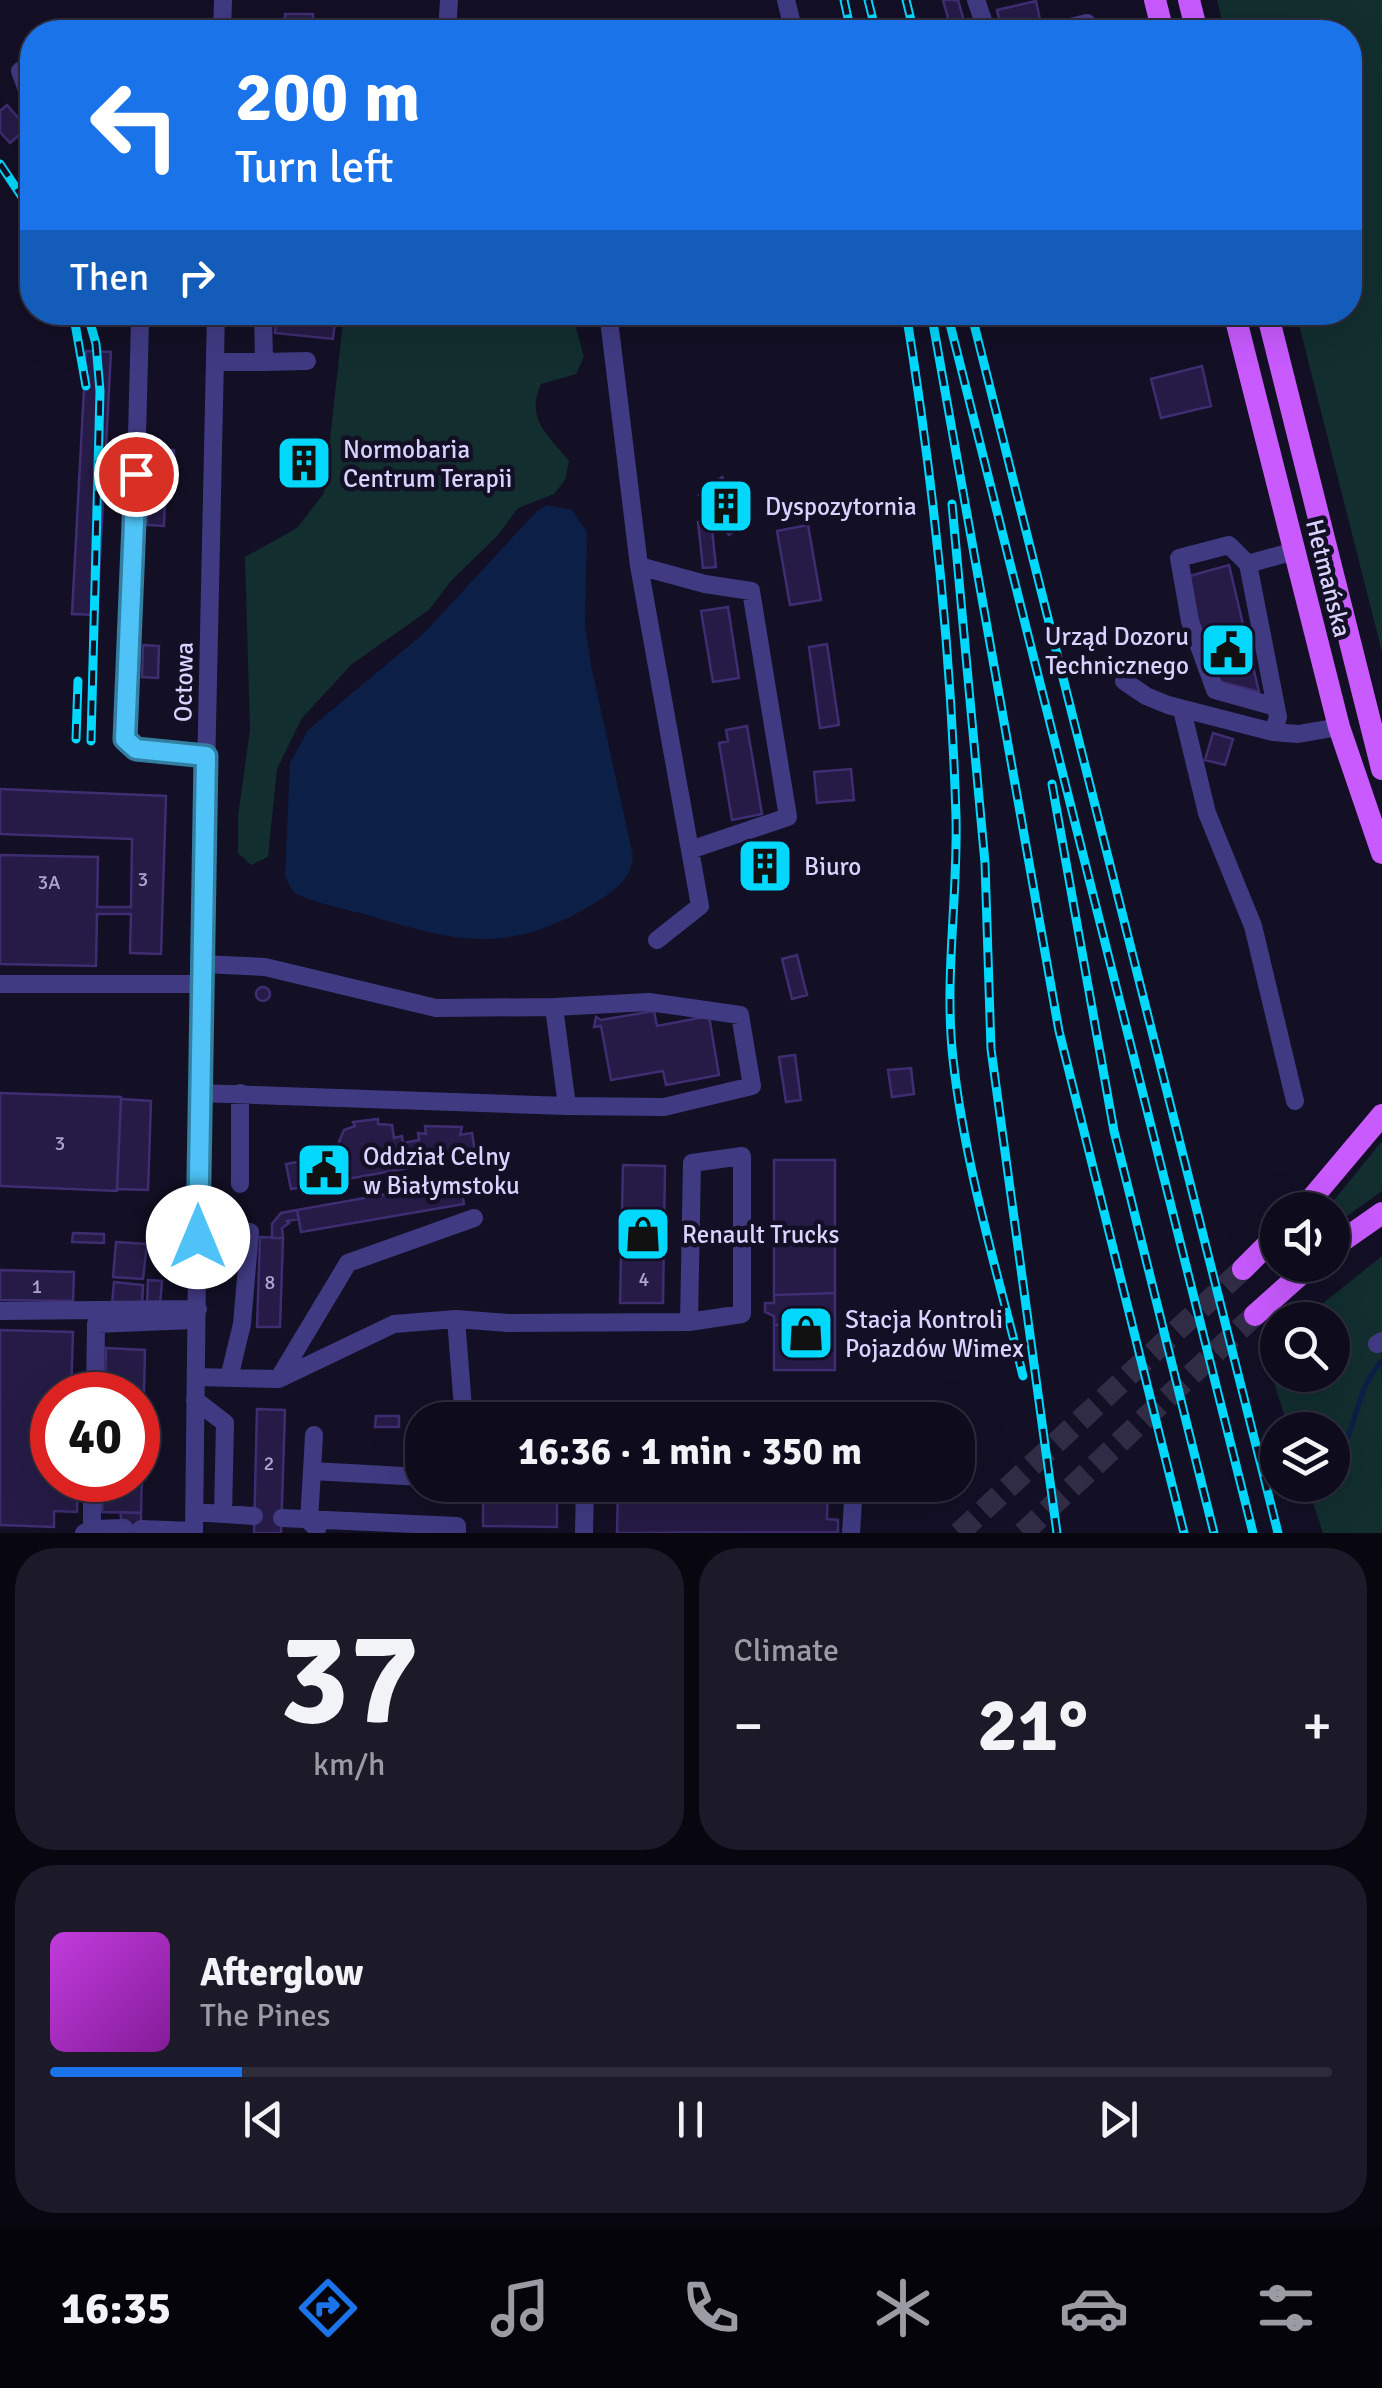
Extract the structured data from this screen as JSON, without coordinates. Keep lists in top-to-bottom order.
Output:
{
  "streets": {
    "main road": ["Hetmańska"],
    "street": ["Octowa"]
  },
  "places": {
    "building": ["Normobaria Centrum Terapii", "Dyspozytornia", "Biuro"],
    "public building": ["Urząd Dozoru Technicznego", "Oddział Celny w Białymstoku"],
    "shop": ["Renault Trucks", "Stacja Kontroli Pojazdów Wimex"]
  },
  "house_numbers": [
    "3",
    "3A",
    "3",
    "4",
    "8",
    "1",
    "2"
  ],
  "page": {
    "turn": ["200 m", "Turn left"],
    "then": "Then",
    "limit": "40",
    "trip": "16:36 · 1 min · 350 m",
    "tile": [
      ["37", "km/h"],
      "Climate"
    ],
    "heat": ["−", "21°", "+"],
    "song": ["Afterglow", "The Pines"],
    "tabs": "16:35"
  }
}
